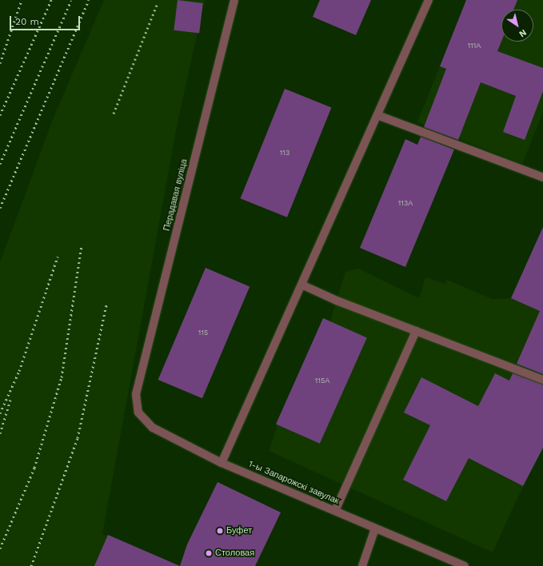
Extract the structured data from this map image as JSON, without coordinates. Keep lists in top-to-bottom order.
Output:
{
  "streets": {
    "street": ["Перадавая вуліца", "1-ы Запарожскі завулак"]
  },
  "crossings": [
    ["Перадавая вуліца", "1-ы Запарожскі завулак"]
  ],
  "places": ["Буфет", "Столовая"],
  "house_numbers": [
    "111А",
    "113",
    "113А",
    "115",
    "115А"
  ],
  "scale_bar": "20 m",
  "north": "bottom right"
}
